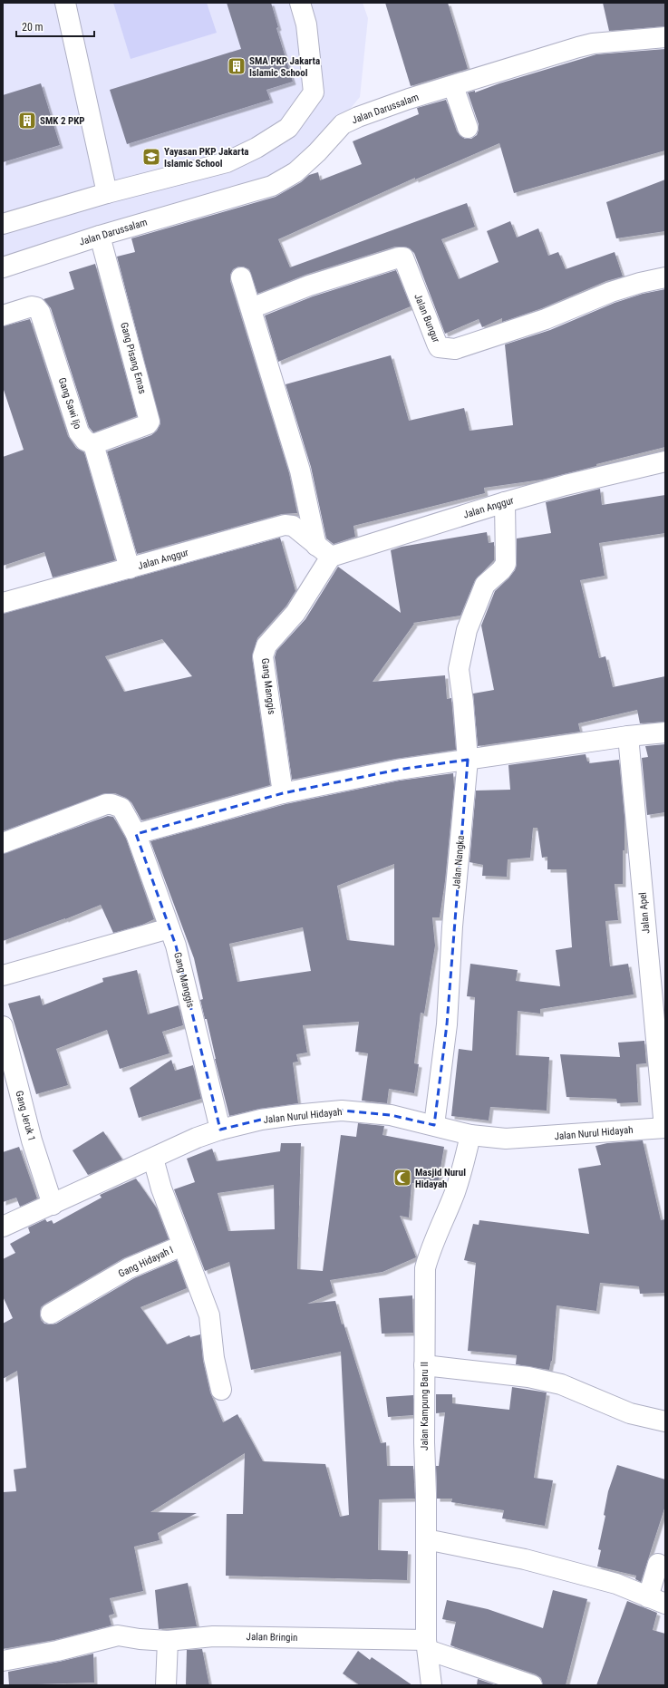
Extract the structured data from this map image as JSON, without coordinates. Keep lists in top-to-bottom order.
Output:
{
  "streets": {
    "street": [
      "Jalan Darussalam",
      "Jalan Bungur",
      "Gang Pisang Emas",
      "Gang Sawi Ijo",
      "Jalan Anggur",
      "Gang Manggis",
      "Jalan Nangka",
      "Jalan Apel",
      "Gang Jeruk 1",
      "Jalan Nurul Hidayah",
      "Gang Hidayah I",
      "Jalan Kampung Baru II",
      "Jalan Bringin"
    ]
  },
  "crossings": [
    ["Jalan Darussalam", "Gang Pisang Emas"],
    ["Gang Pisang Emas", "Gang Sawi Ijo"],
    ["Jalan Anggur", "Gang Manggis"],
    ["Jalan Anggur", "Jalan Nangka"],
    ["Gang Manggis", "Jalan Nurul Hidayah"],
    ["Jalan Nangka", "Jalan Nurul Hidayah"],
    ["Jalan Apel", "Jalan Nurul Hidayah"],
    ["Gang Jeruk 1", "Jalan Nurul Hidayah"],
    ["Jalan Nurul Hidayah", "Gang Hidayah I"],
    ["Jalan Nurul Hidayah", "Jalan Kampung Baru II"],
    ["Jalan Kampung Baru II", "Jalan Bringin"]
  ],
  "places": {
    "building": ["SMA PKP Jakarta Islamic School", "SMK 2 PKP"],
    "school or university": ["Yayasan PKP Jakarta Islamic School"],
    "mosque": ["Masjid Nurul Hidayah"]
  },
  "scale_bar": "20 m"
}
